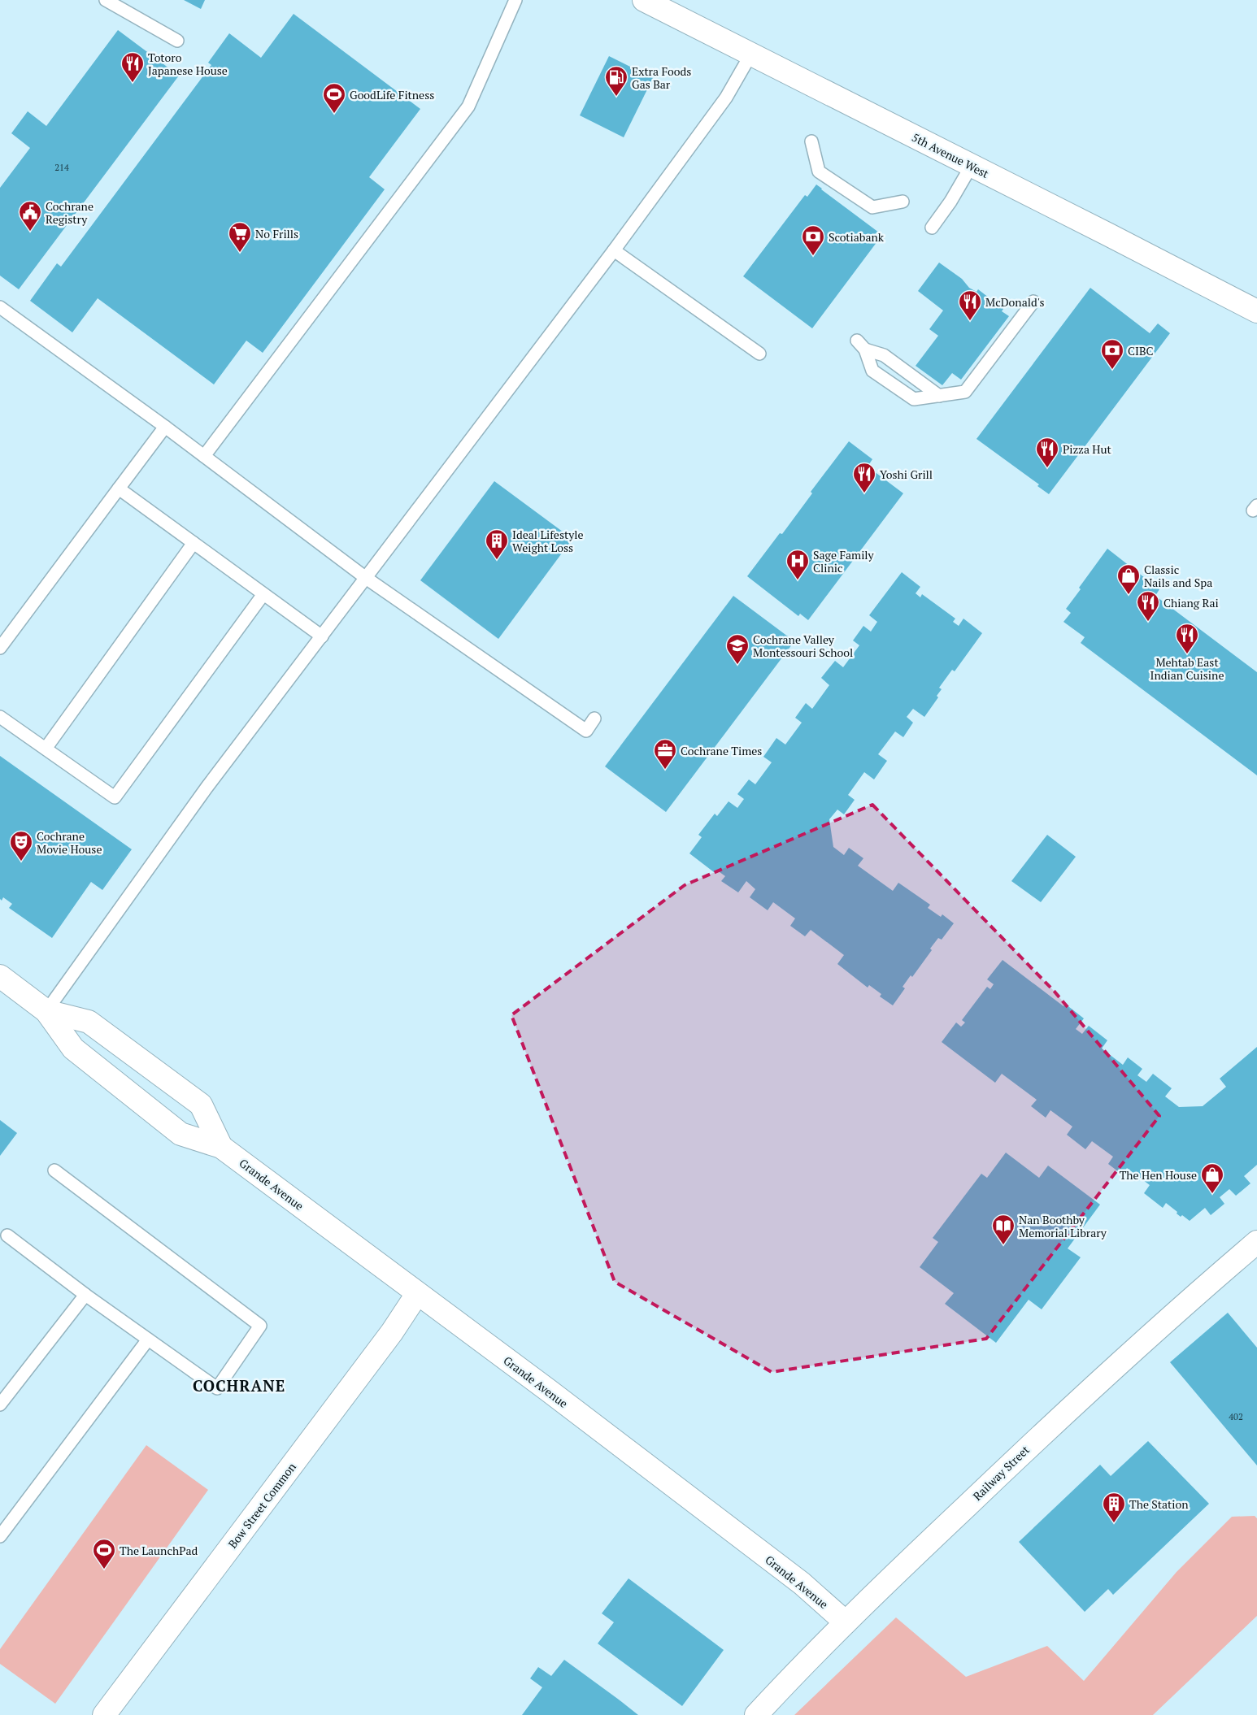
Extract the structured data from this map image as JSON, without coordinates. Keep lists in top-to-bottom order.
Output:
{
  "streets": {
    "street": [
      "5th Avenue West",
      "Grande Avenue",
      "Railway Street",
      "Bow Street Common"
    ]
  },
  "crossings": [
    ["Grande Avenue", "Railway Street"],
    ["Grande Avenue", "Bow Street Common"]
  ],
  "districts": ["COCHRANE"],
  "places": {
    "restaurant": [
      "Totoro Japanese House",
      "McDonald's",
      "Pizza Hut",
      "Yoshi Grill",
      "Chiang Rai",
      "Mehtab East Indian Cuisine"
    ],
    "fuel station": ["Extra Foods Gas Bar"],
    "sports": ["GoodLife Fitness", "The LaunchPad"],
    "public building": ["Cochrane Registry"],
    "supermarket": ["No Frills"],
    "bank": ["Scotiabank", "CIBC"],
    "building": ["Ideal Lifestyle Weight Loss", "The Station"],
    "hospital": ["Sage Family Clinic"],
    "shop": ["Classic Nails and Spa", "The Hen House"],
    "school or university": ["Cochrane Valley Montessouri School"],
    "office": ["Cochrane Times"],
    "theatre": ["Cochrane Movie House"],
    "library": ["Nan Boothby Memorial Library"]
  },
  "house_numbers": ["214", "402"]
}
